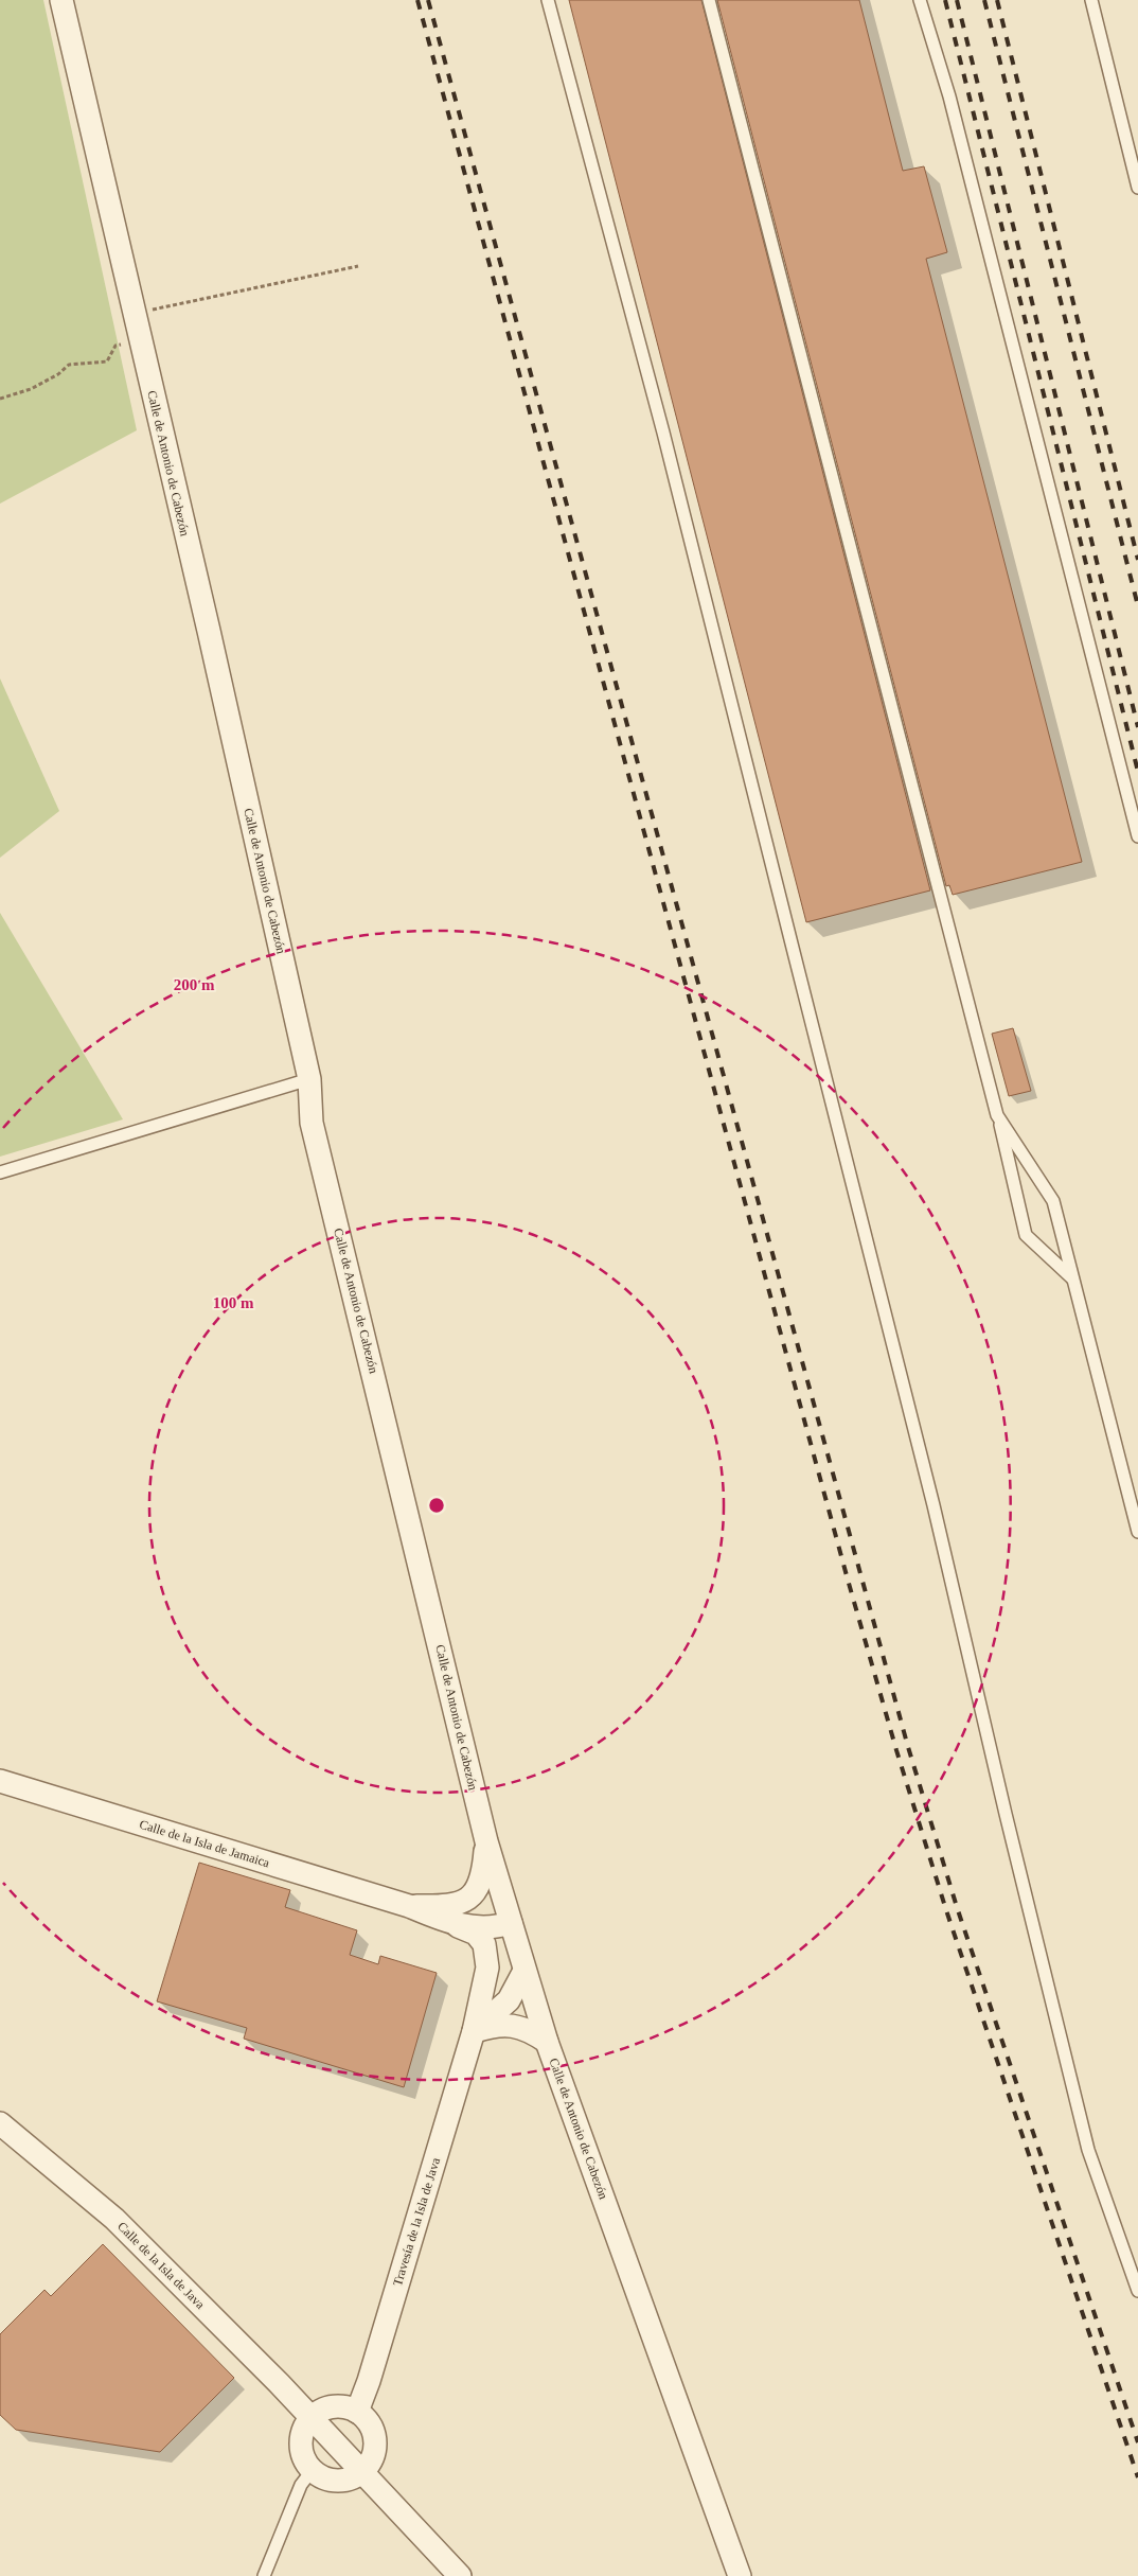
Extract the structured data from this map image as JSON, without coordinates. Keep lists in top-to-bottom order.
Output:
{
  "streets": {
    "street": [
      "Calle de Antonio de Cabezón",
      "Calle de la Isla de Jamaica",
      "Travesía de la Isla de Java",
      "Calle de la Isla de Java"
    ]
  },
  "crossings": [
    ["Calle de Antonio de Cabezón", "Calle de la Isla de Jamaica"],
    ["Calle de la Isla de Jamaica", "Travesía de la Isla de Java"]
  ],
  "rings": ["200 m", "100 m"]
}
